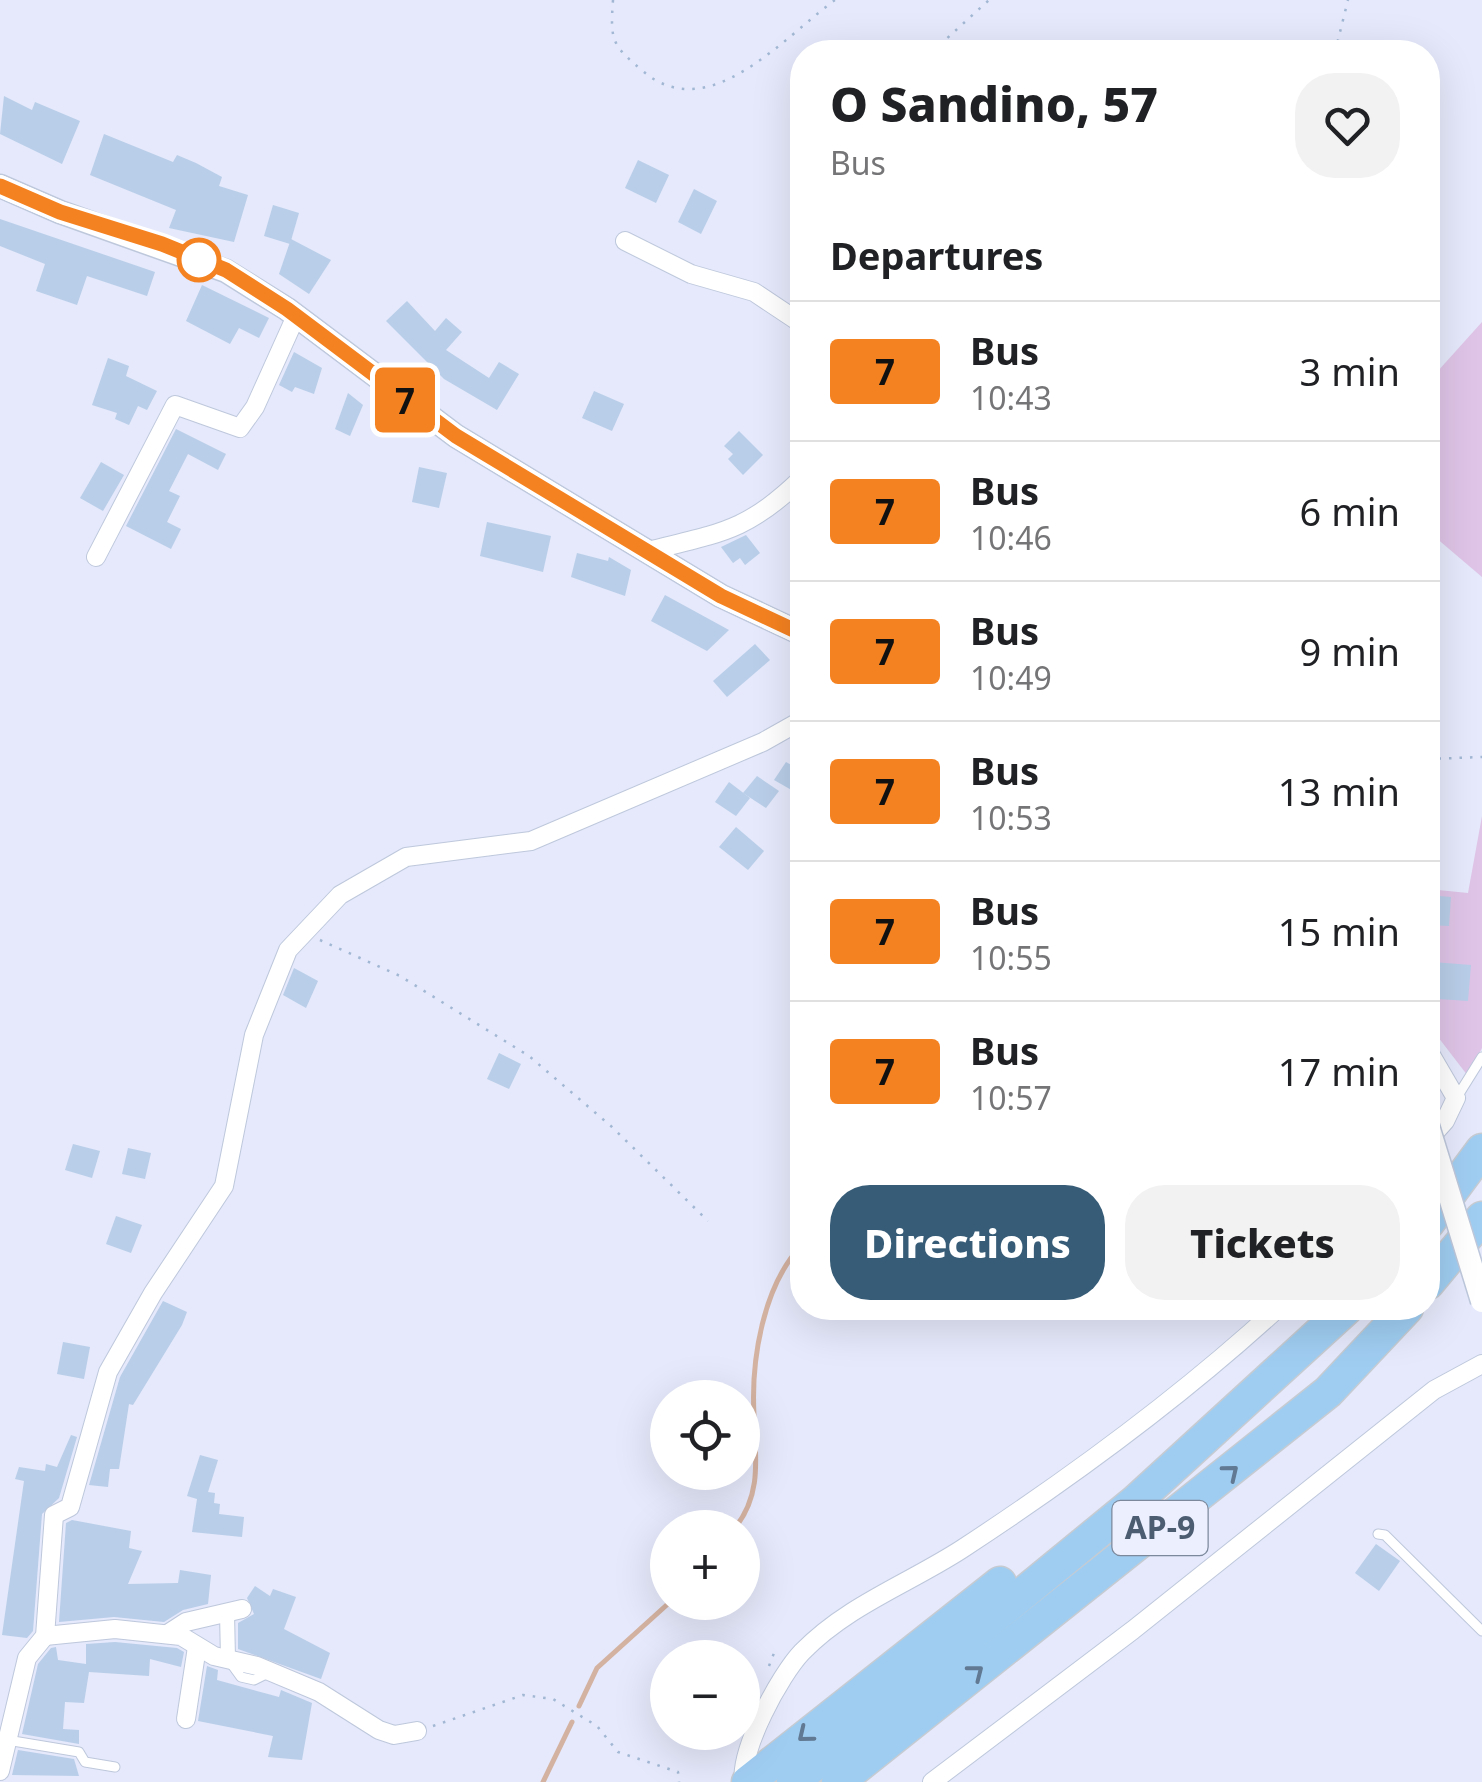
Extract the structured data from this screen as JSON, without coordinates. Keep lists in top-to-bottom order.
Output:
{
  "streets": {
    "highway": ["AP-9"]
  },
  "lines": ["bus line 7"],
  "page": {
    "on_map": "7",
    "heading": [
      ["O Sandino, 57", "Bus"],
      "Departures"
    ],
    "list": [
      {
        "mark": "7",
        "name": "Bus",
        "note": "10:43",
        "value": "3 min"
      },
      {
        "mark": "7",
        "name": "Bus",
        "note": "10:46",
        "value": "6 min"
      },
      {
        "mark": "7",
        "name": "Bus",
        "note": "10:49",
        "value": "9 min"
      },
      {
        "mark": "7",
        "name": "Bus",
        "note": "10:53",
        "value": "13 min"
      },
      {
        "mark": "7",
        "name": "Bus",
        "note": "10:55",
        "value": "15 min"
      },
      {
        "mark": "7",
        "name": "Bus",
        "note": "10:57",
        "value": "17 min"
      }
    ],
    "buttons": ["Directions", "Tickets"],
    "map_buttons": ["+", "−"]
  }
}
